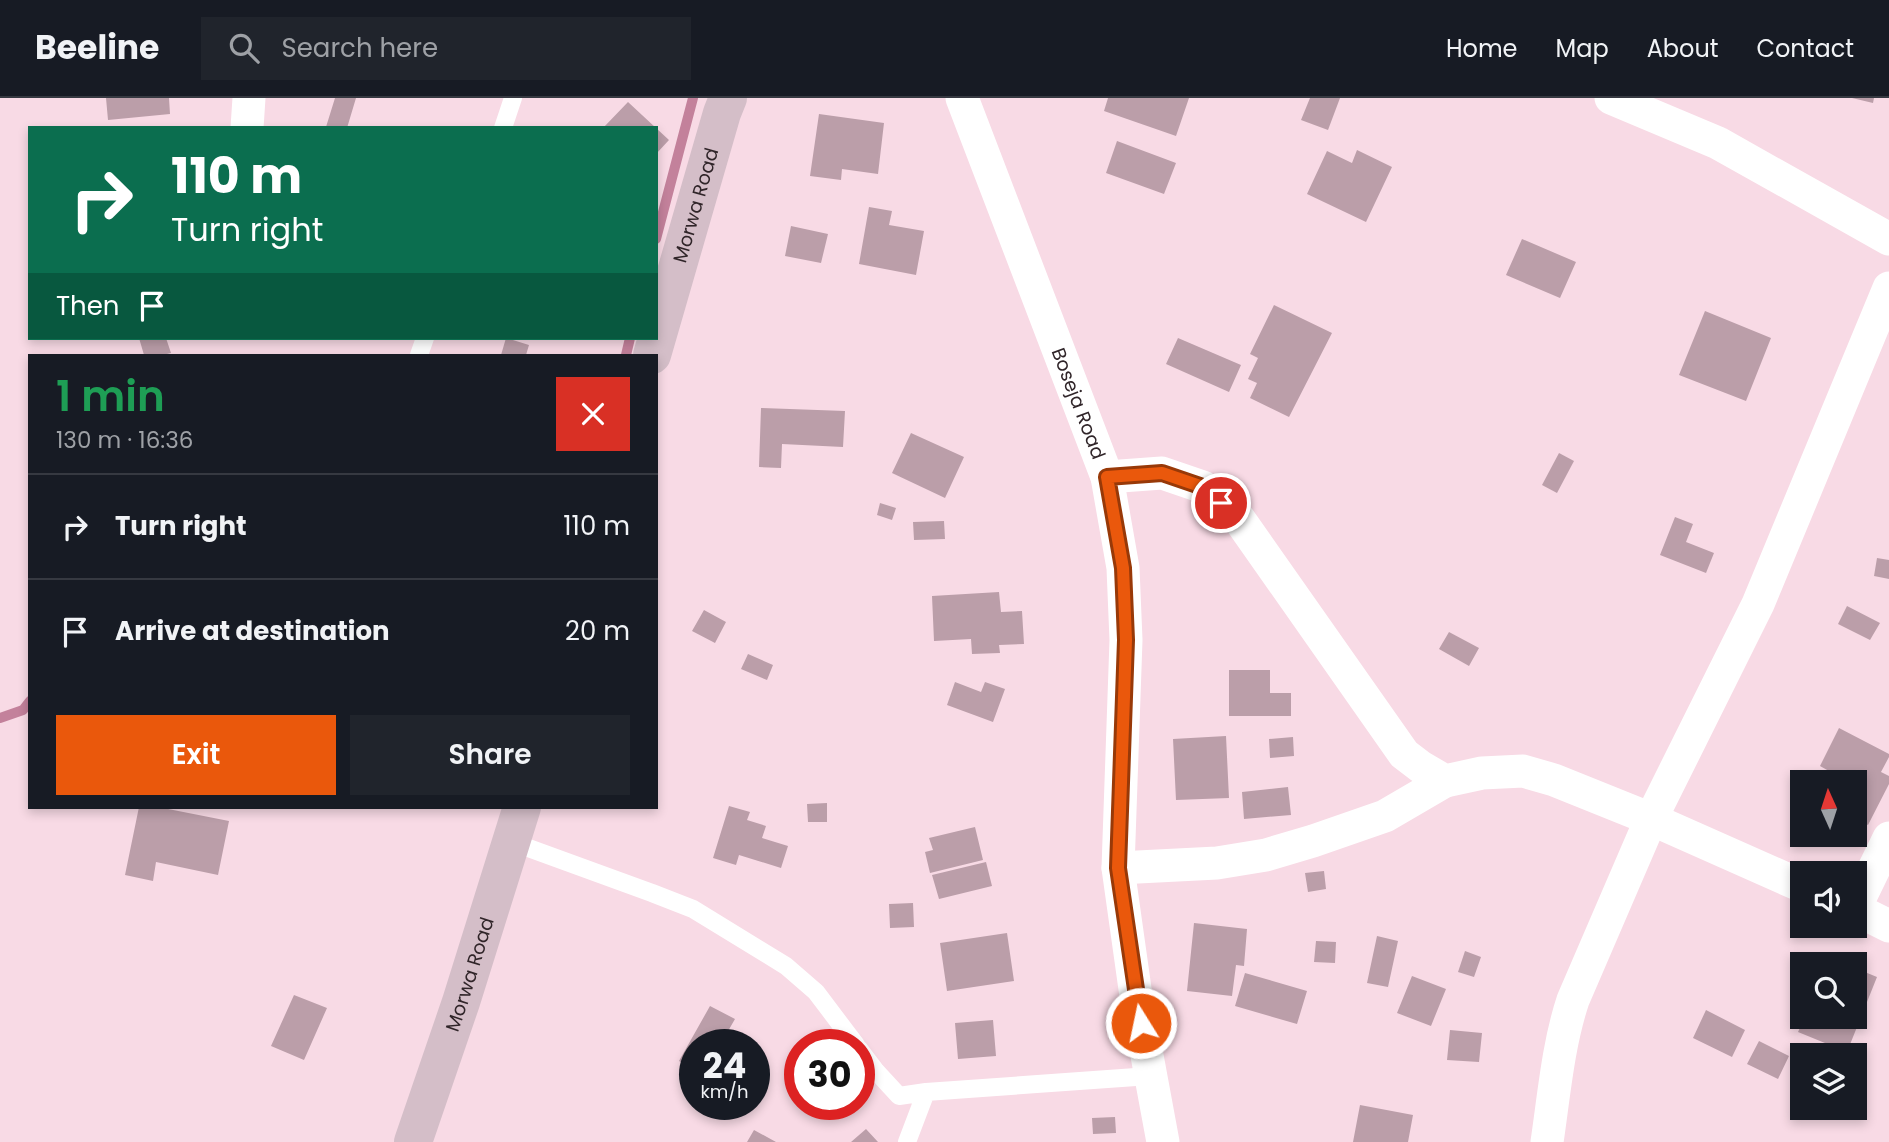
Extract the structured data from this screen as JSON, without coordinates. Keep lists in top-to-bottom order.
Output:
{
  "streets": {
    "main road": ["Morwa Road"],
    "street": ["Boseja Road"]
  },
  "north": "top",
  "page": {
    "header": "Beeline",
    "search": "Search here",
    "nav": [
      "Home",
      "Map",
      "About",
      "Contact"
    ],
    "turn": ["110 m", "Turn right"],
    "then": "Then",
    "heading": ["1 min", "130 m · 16:36"],
    "list": [
      {
        "name": "Turn right",
        "value": "110 m"
      },
      {
        "name": "Arrive at destination",
        "value": "20 m"
      }
    ],
    "buttons": ["Exit", "Share"],
    "speed": "24 km/h",
    "limit": "30"
  }
}
